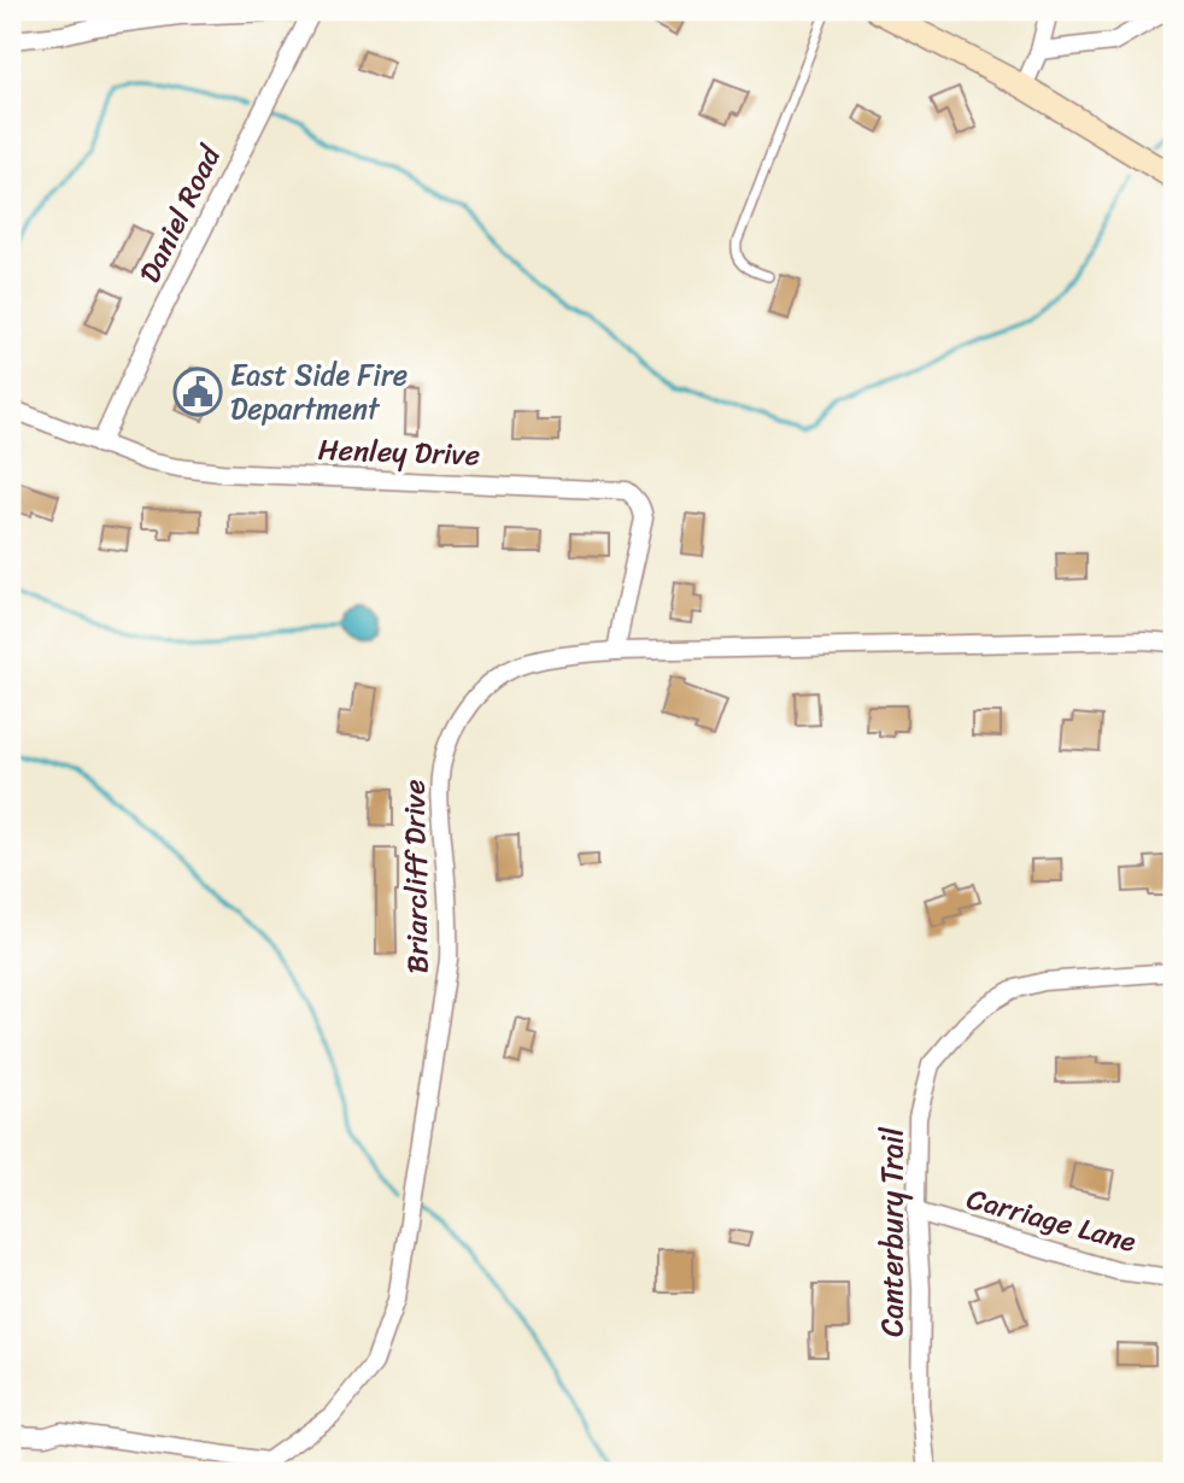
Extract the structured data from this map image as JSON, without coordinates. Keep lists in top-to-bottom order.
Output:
{
  "streets": {
    "street": [
      "Daniel Road",
      "Henley Drive",
      "Briarcliff Drive",
      "Carriage Lane",
      "Canterbury Trail"
    ]
  },
  "crossings": [
    ["Daniel Road", "Henley Drive"],
    ["Henley Drive", "Briarcliff Drive"],
    ["Carriage Lane", "Canterbury Trail"]
  ],
  "places": {
    "public building": ["East Side Fire Department"]
  }
}
